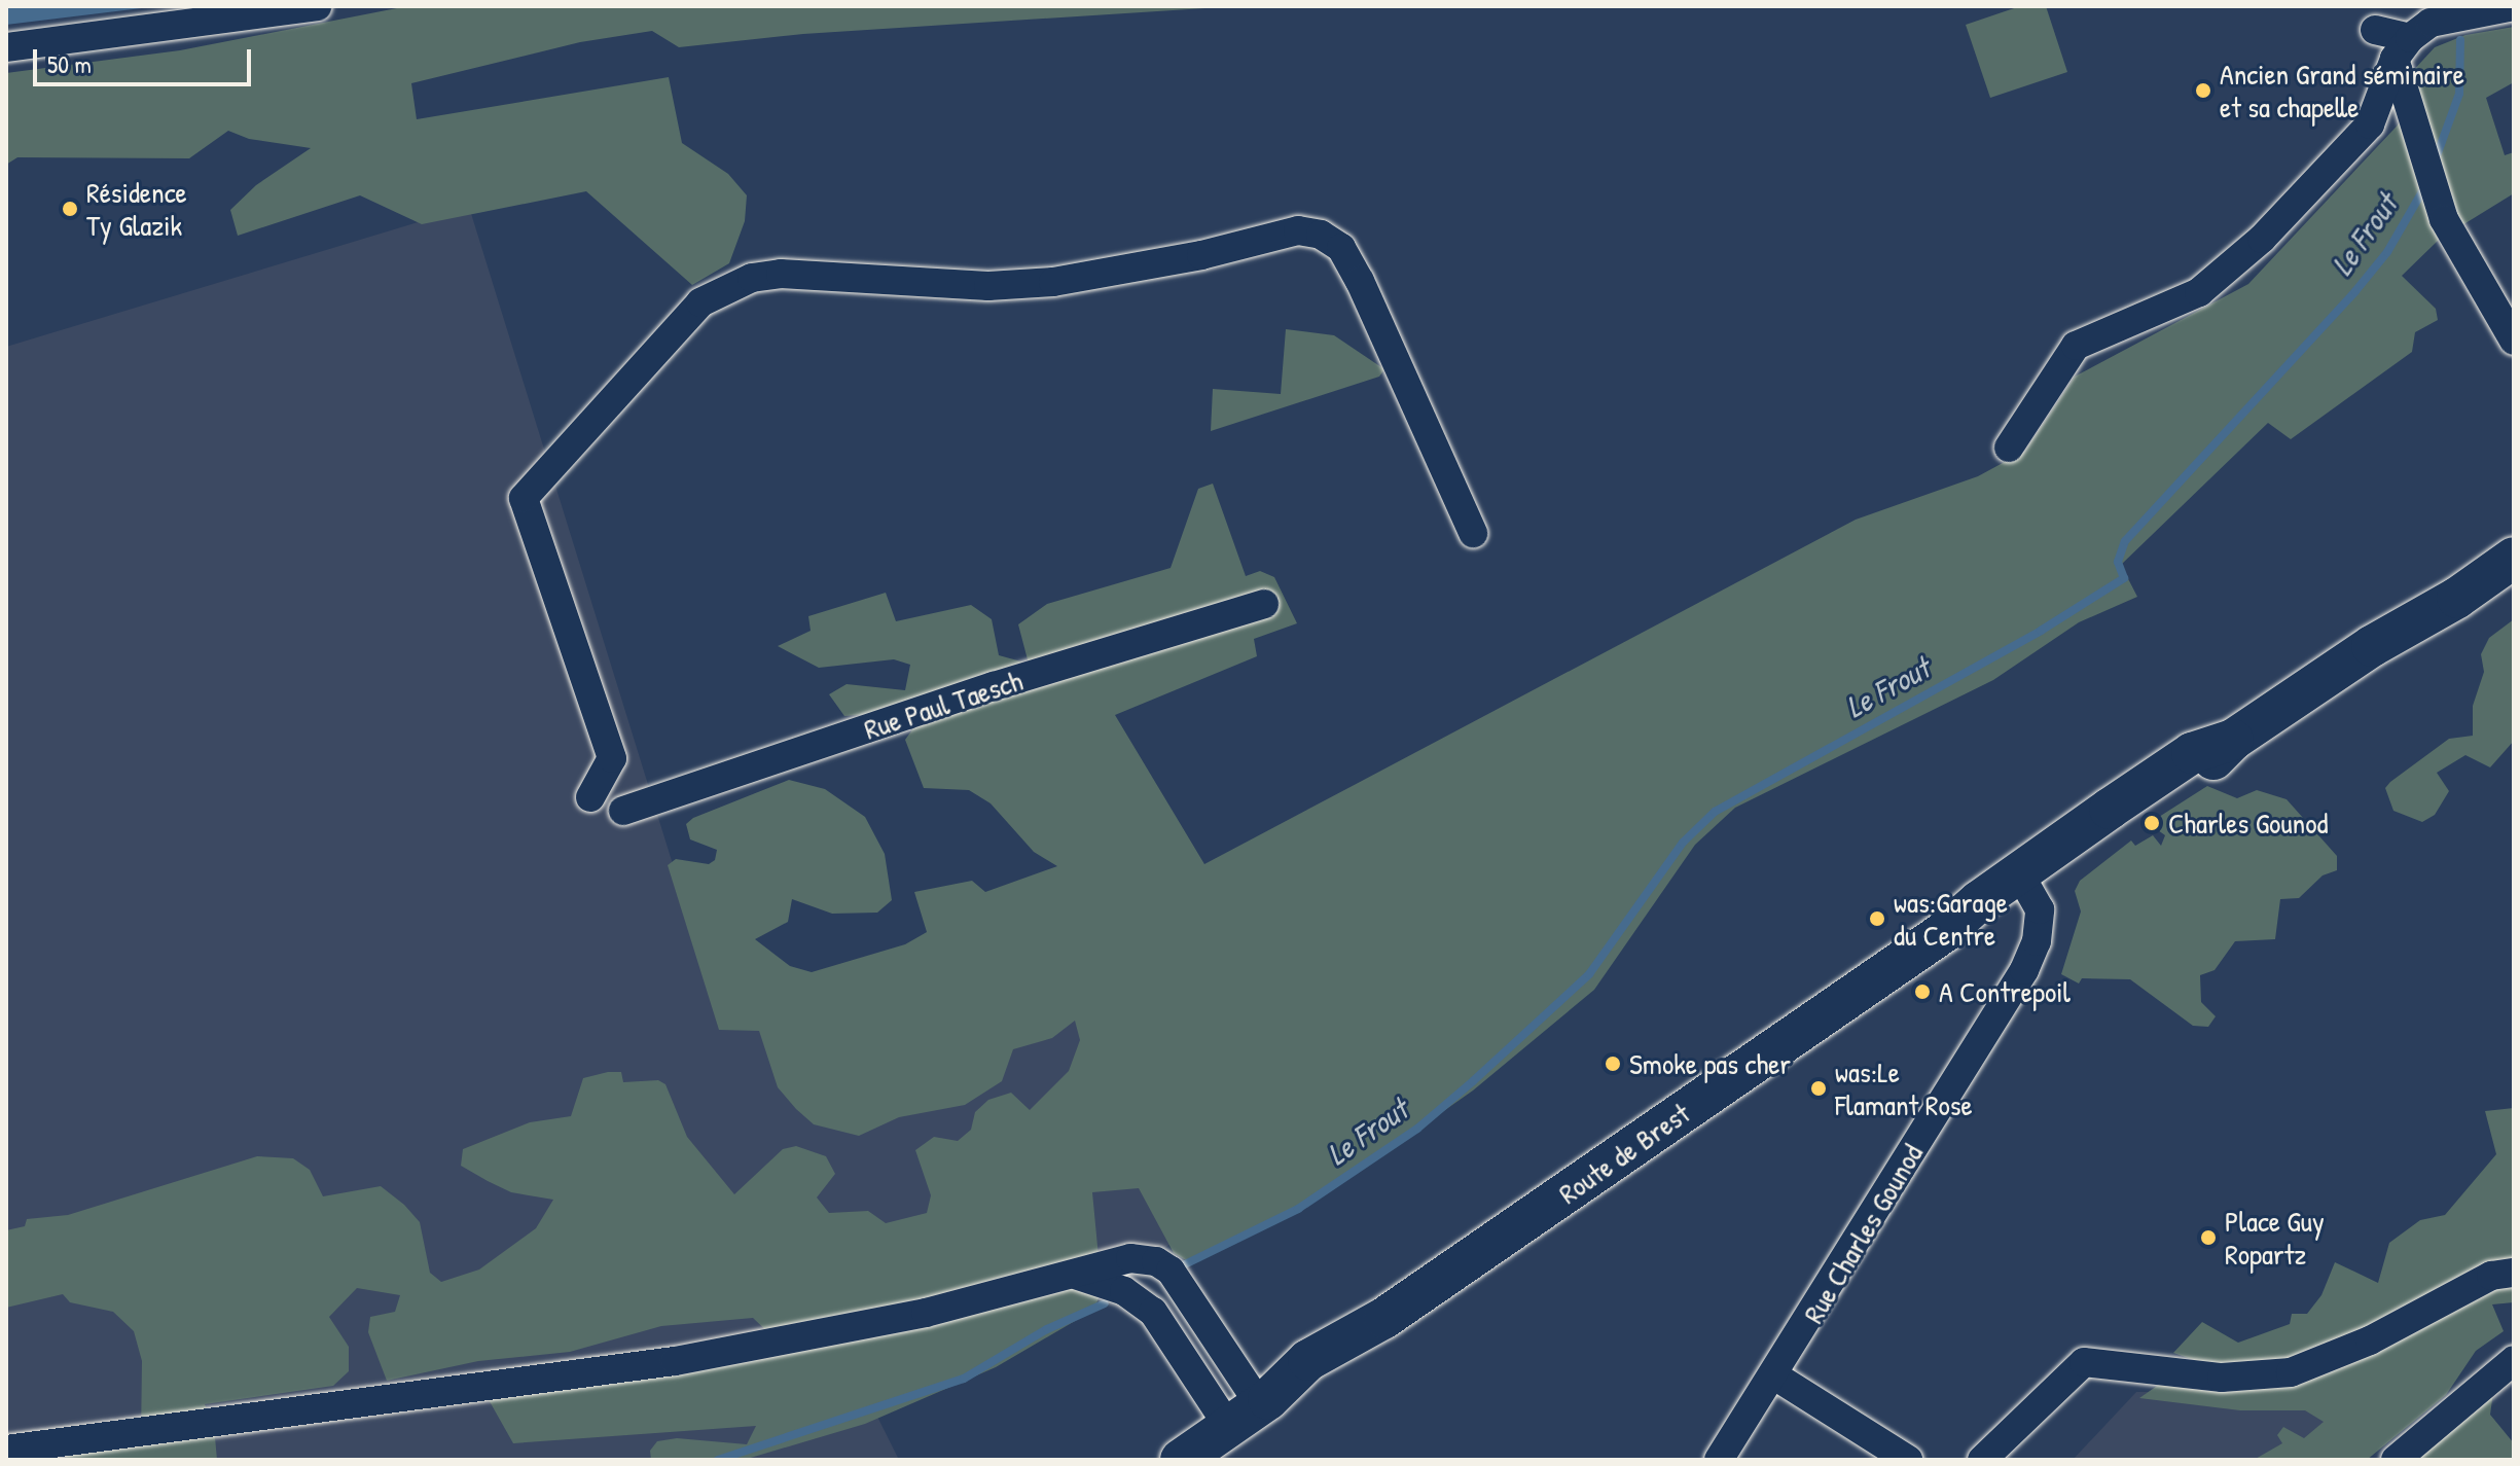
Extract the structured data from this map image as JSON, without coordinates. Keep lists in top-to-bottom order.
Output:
{
  "streets": {
    "main road": ["Route de Brest"],
    "street": ["Rue Paul Taesch", "Rue Charles Gounod"]
  },
  "crossings": [
    ["Route de Brest", "Rue Charles Gounod"]
  ],
  "water": ["Le Frout"],
  "places": [
    "Ancien Grand séminaire et sa chapelle",
    "Résidence Ty Glazik",
    "Charles Gounod",
    "was:Garage du Centre",
    "A Contrepoil",
    "Smoke pas cher",
    "was:Le Flamant Rose",
    "Place Guy Ropartz"
  ],
  "scale_bar": "50 m"
}
